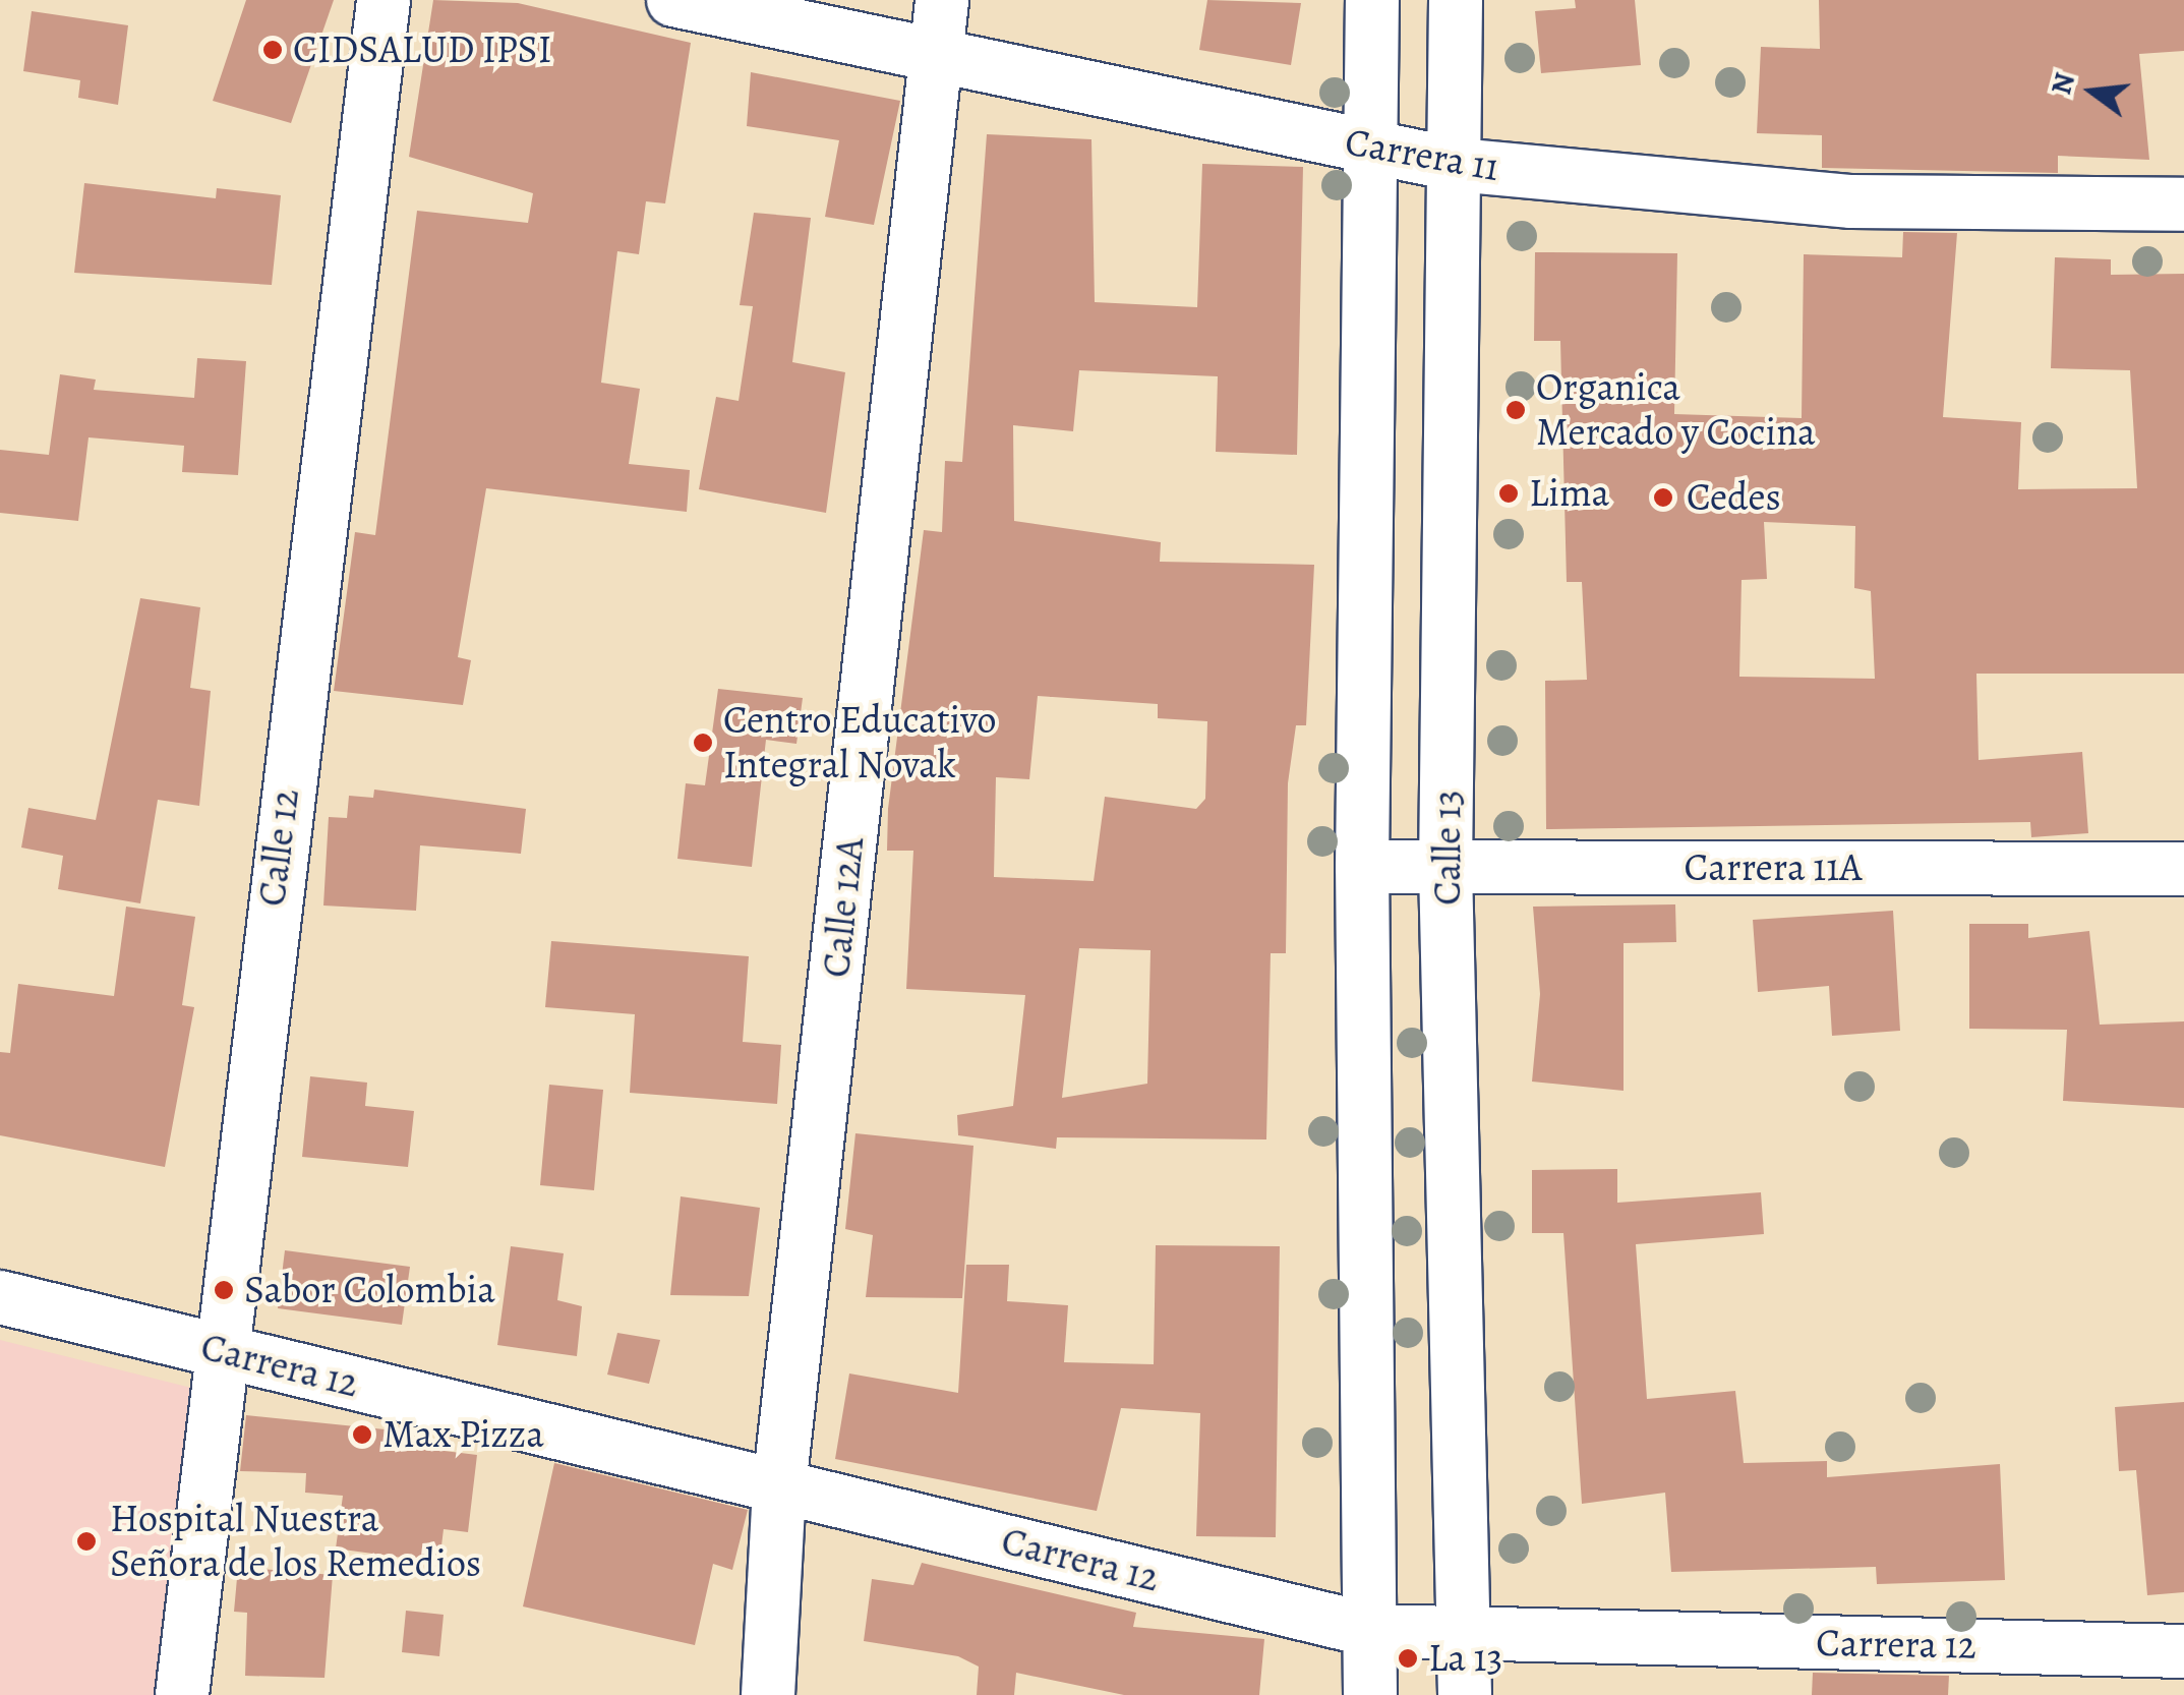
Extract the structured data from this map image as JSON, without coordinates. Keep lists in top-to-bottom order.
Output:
{
  "streets": {
    "street": [
      "Carrera 11",
      "Calle 12",
      "Calle 13",
      "Carrera 11A",
      "Calle 12A",
      "Carrera 12"
    ]
  },
  "crossings": [
    ["Carrera 11", "Calle 13"],
    ["Carrera 11", "Calle 12A"],
    ["Calle 12", "Carrera 12"],
    ["Calle 13", "Carrera 11A"],
    ["Calle 13", "Carrera 12"],
    ["Calle 12A", "Carrera 12"]
  ],
  "places": [
    "CIDSALUD IPSI",
    "Organica Mercado y Cocina",
    "Lima",
    "Cedes",
    "Centro Educativo Integral Novak",
    "Sabor Colombia",
    "Max Pizza",
    "Hospital Nuestra Señora de los Remedios",
    "La 13"
  ],
  "north": "left"
}
